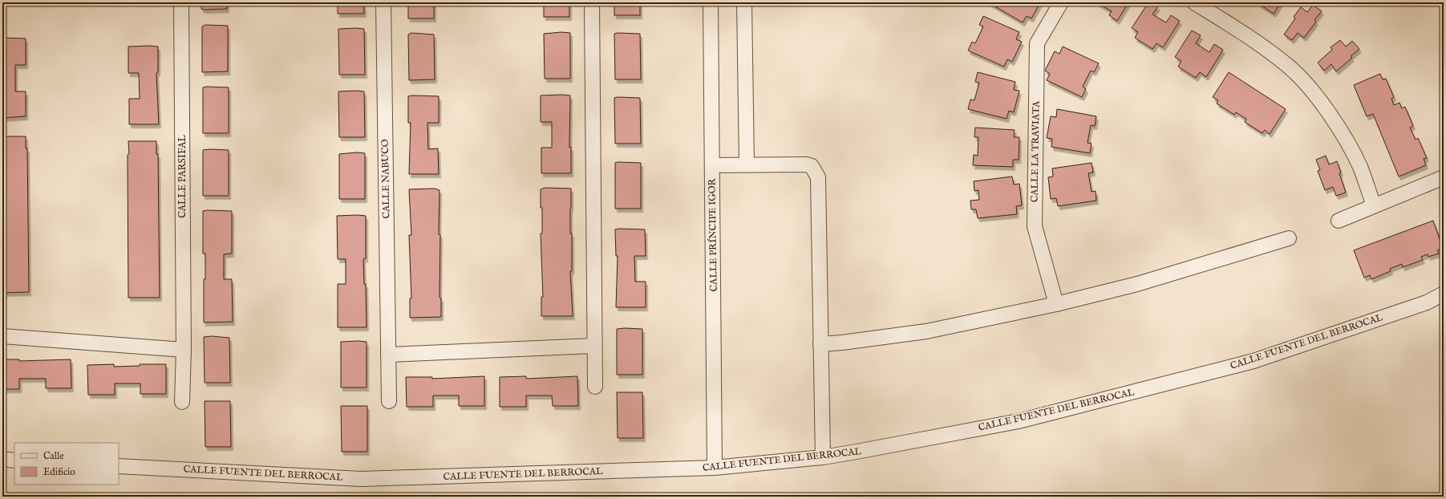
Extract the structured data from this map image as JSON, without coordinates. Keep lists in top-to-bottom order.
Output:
{
  "streets": {
    "street": [
      "CALLE LA TRAVIATA",
      "CALLE PARSIFAL",
      "CALLE NABUCO",
      "CALLE PRÍNCIPE IGOR",
      "CALLE FUENTE DEL BERROCAL"
    ]
  },
  "crossings": [
    ["CALLE PRÍNCIPE IGOR", "CALLE FUENTE DEL BERROCAL"]
  ],
  "legend": ["Calle", "Edificio"]
}
